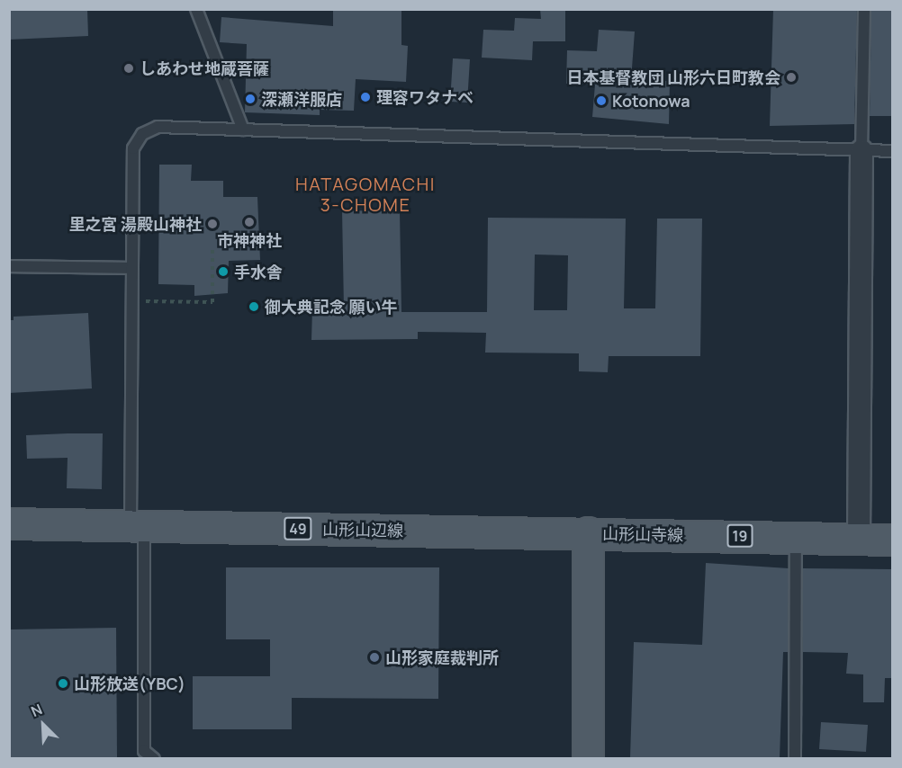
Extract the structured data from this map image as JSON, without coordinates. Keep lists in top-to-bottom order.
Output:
{
  "streets": {
    "main road": [
      "49",
      "山形山辺線",
      "山形山寺線",
      "19"
    ]
  },
  "crossings": [
    ["山形山辺線", "山形山寺線"]
  ],
  "districts": ["HATAGOMACHI 3-CHOME"],
  "places": [
    "しあわせ地蔵菩薩",
    "日本基督教団 山形六日町教会",
    "理容ワタナベ",
    "深瀬洋服店",
    "Kotonowa",
    "市神神社",
    "里之宮 湯殿山神社",
    "手水舎",
    "御大典記念 願い牛",
    "山形家庭裁判所",
    "山形放送(YBC)"
  ],
  "north": "top left"
}
